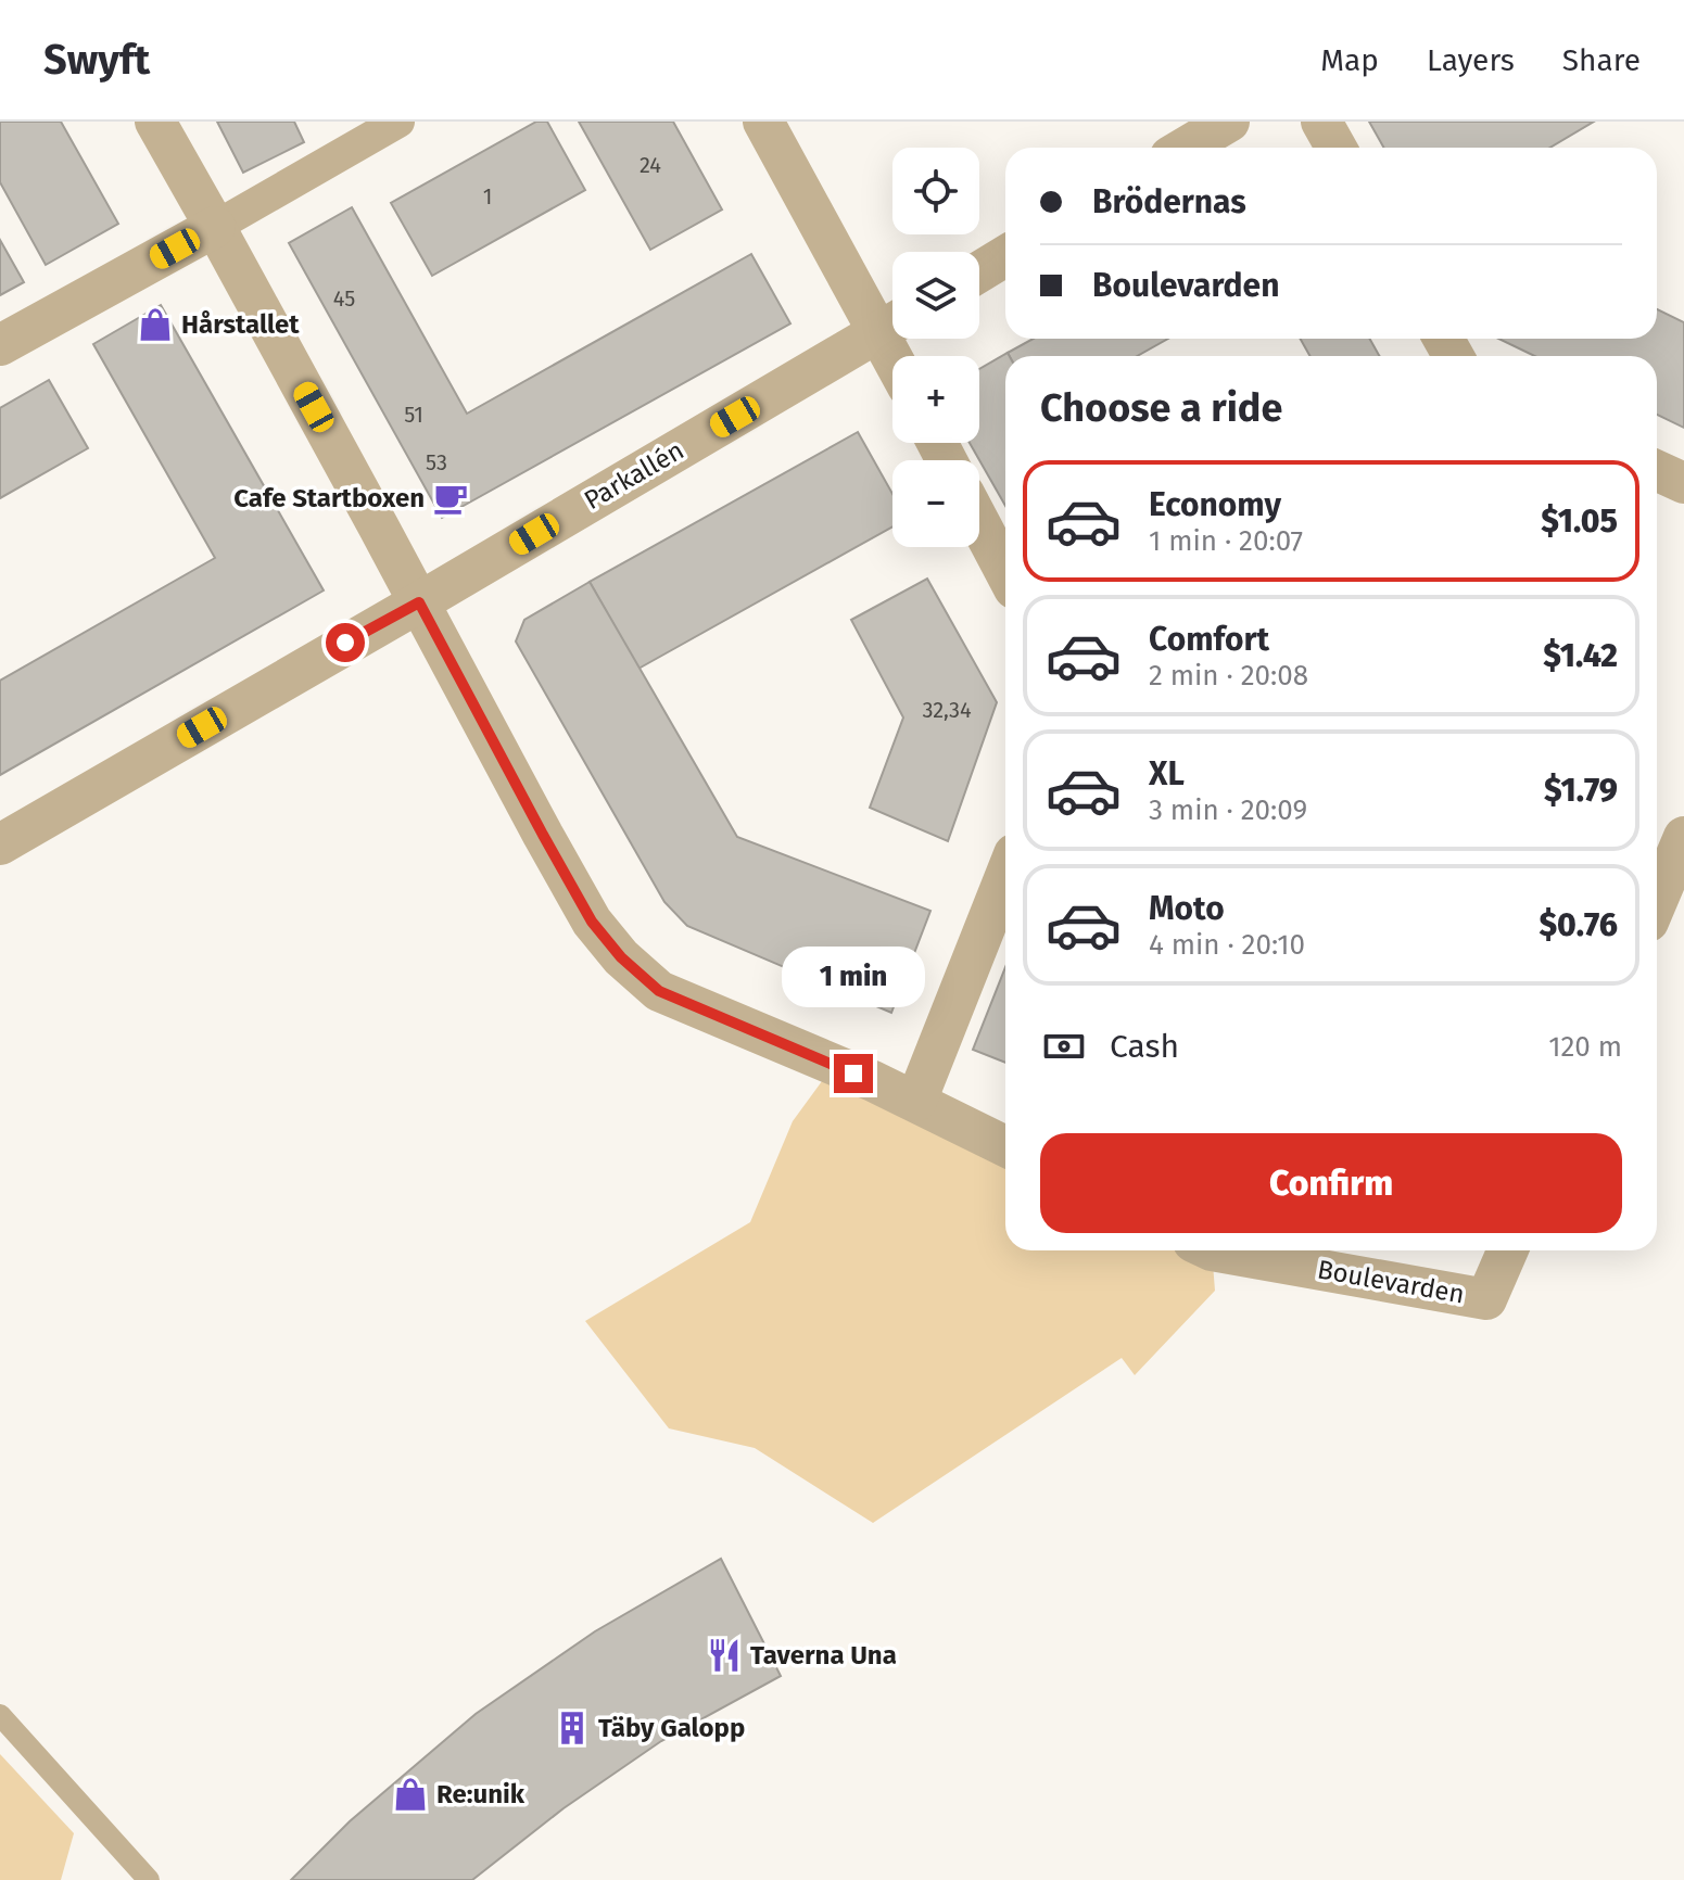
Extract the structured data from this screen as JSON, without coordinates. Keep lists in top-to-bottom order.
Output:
{
  "streets": {
    "street": ["Parkallén", "Boulevarden"]
  },
  "places": {
    "shop": ["Hårstallet", "Re:unik"],
    "cafe": ["Cafe Startboxen"],
    "restaurant": ["Taverna Una"],
    "building": ["Täby Galopp"]
  },
  "house_numbers": [
    "24",
    "1",
    "45",
    "51",
    "53",
    "32,34"
  ],
  "page": {
    "header": "Swyft",
    "nav": ["Map", "Layers", "Share"],
    "map_buttons": ["+", "−"],
    "banner": ["Brödernas", "Boulevarden"],
    "heading": "Choose a ride",
    "list": [
      {
        "name": "Economy",
        "note": "1 min · 20:07",
        "value": "$1.05"
      },
      {
        "name": "Comfort",
        "note": "2 min · 20:08",
        "value": "$1.42"
      },
      {
        "name": "XL",
        "note": "3 min · 20:09",
        "value": "$1.79"
      },
      {
        "name": "Moto",
        "note": "4 min · 20:10",
        "value": "$0.76"
      }
    ],
    "bubble": "1 min",
    "pay": ["Cash", "120 m"],
    "buttons": "Confirm"
  }
}
